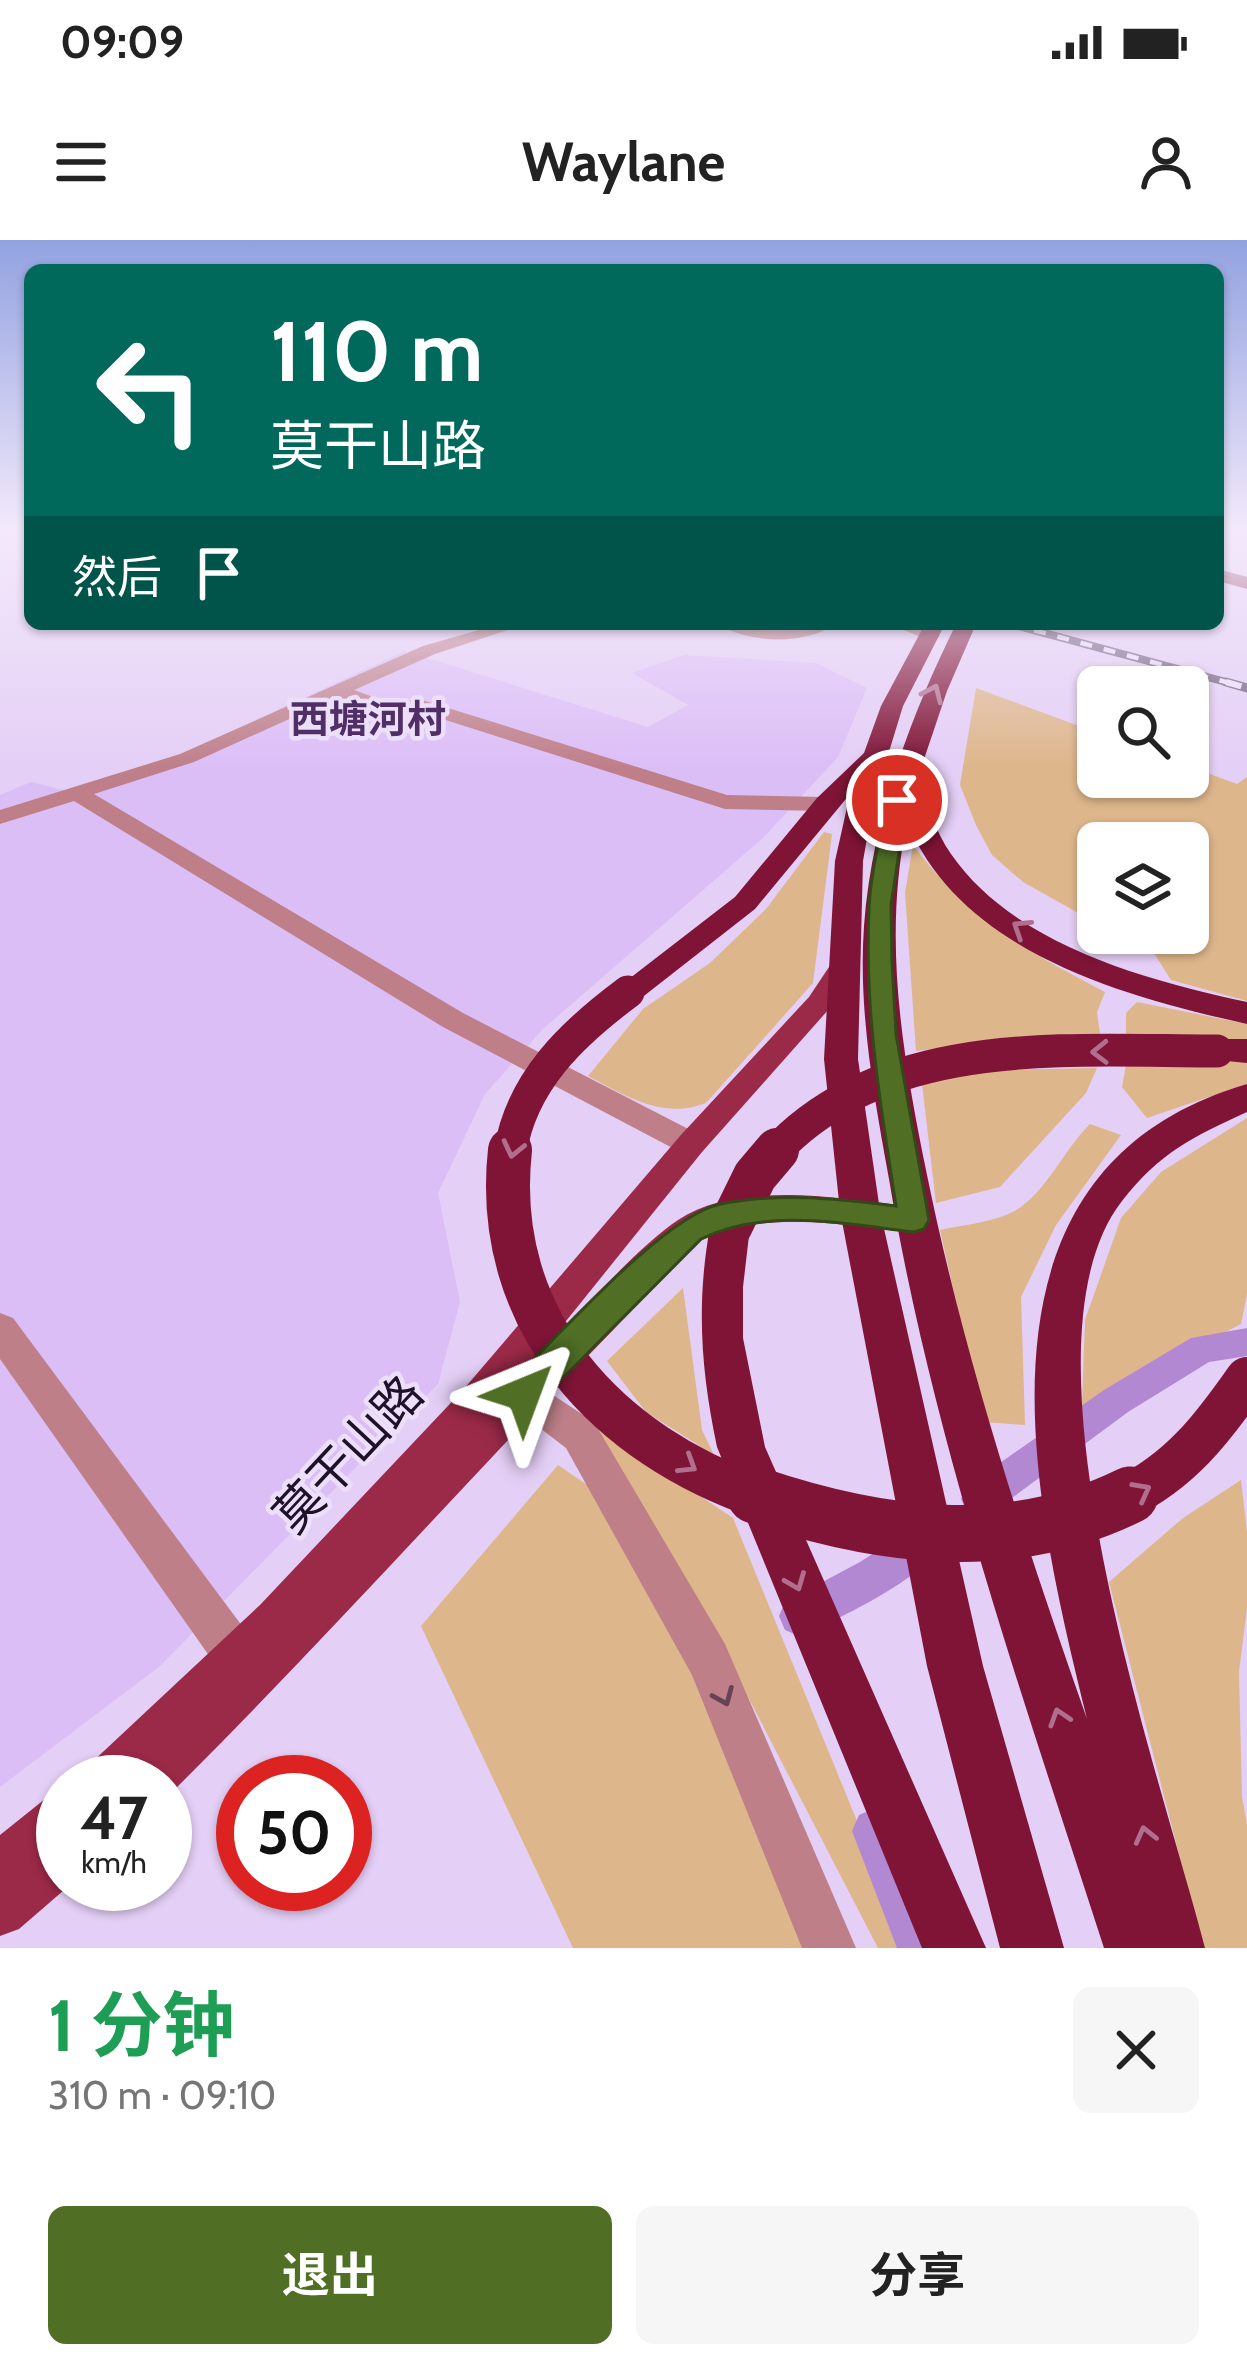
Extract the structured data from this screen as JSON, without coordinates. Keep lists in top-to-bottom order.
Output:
{
  "streets": {
    "main road": ["莫干山路"]
  },
  "districts": ["西塘河村"],
  "page": {
    "status": "09:09",
    "header": "Waylane",
    "turn": ["110 m", "莫干山路"],
    "then": "然后",
    "speed": "47 km/h",
    "limit": "50",
    "heading": ["1 分钟", "310 m · 09:10"],
    "buttons": ["退出", "分享"]
  }
}
